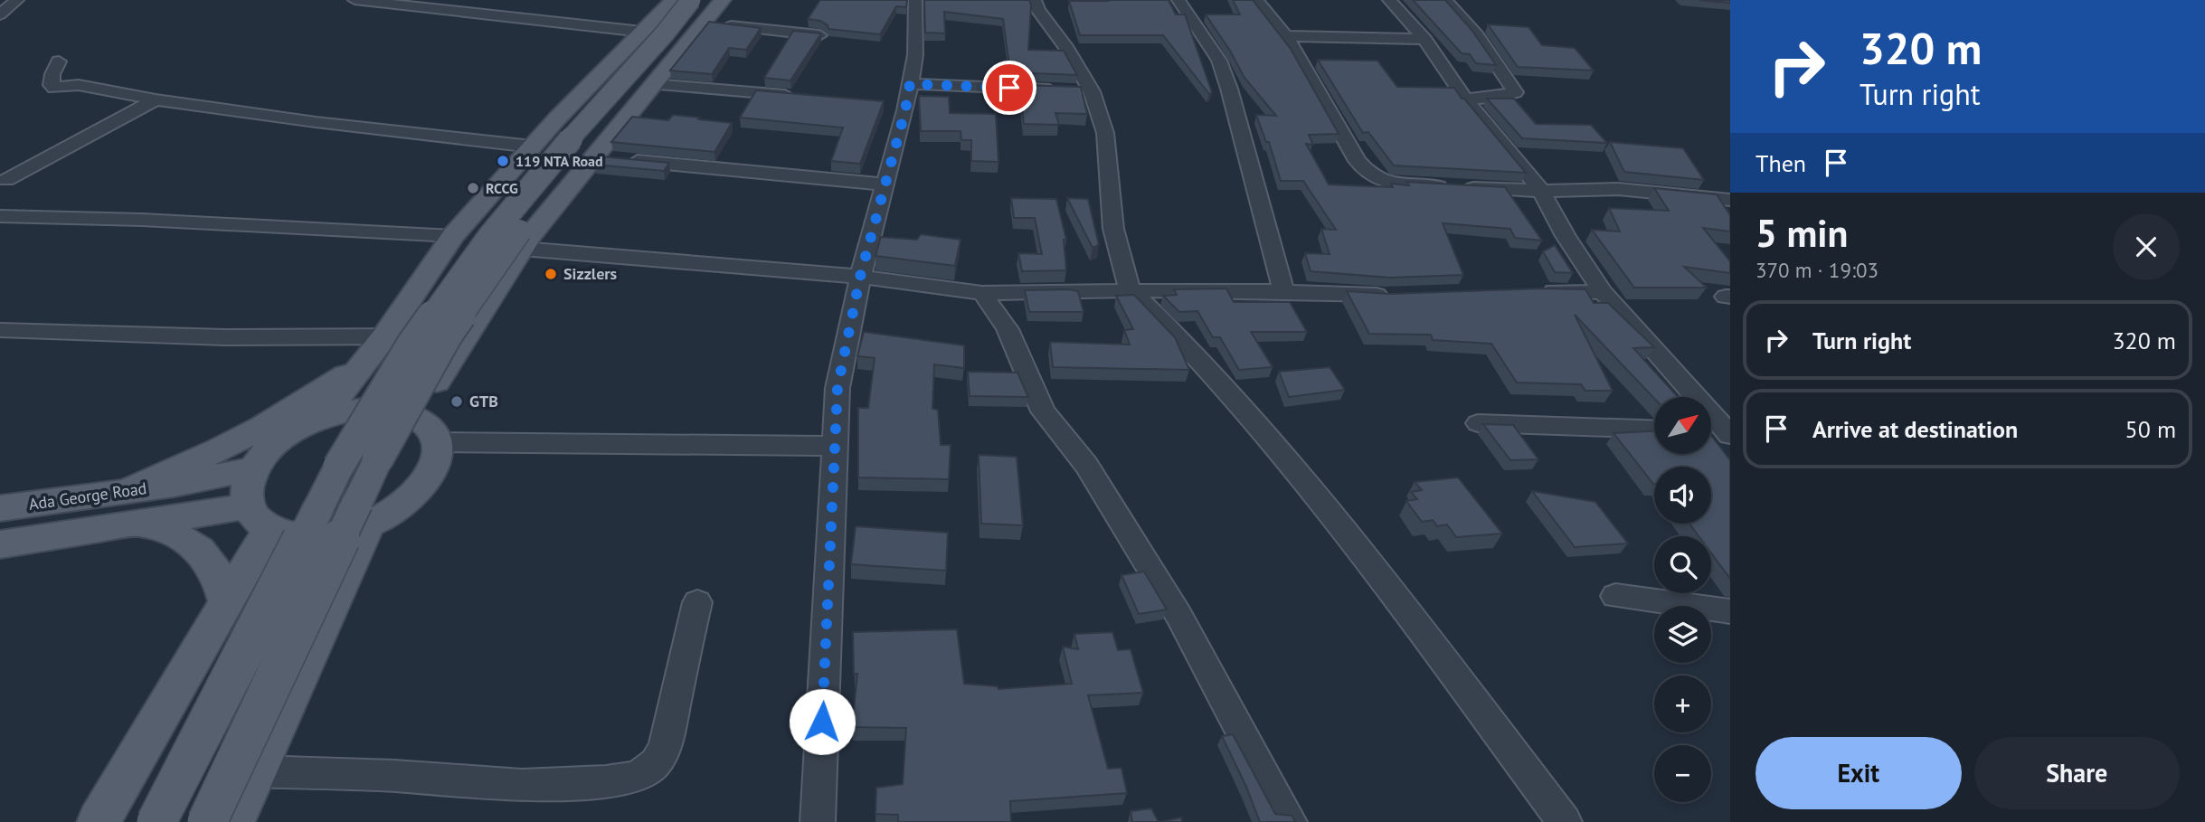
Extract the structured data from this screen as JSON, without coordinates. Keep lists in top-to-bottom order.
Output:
{
  "streets": {
    "main road": ["Ada George Road"]
  },
  "places": [
    "119 NTA Road",
    "RCCG",
    "Sizzlers",
    "GTB"
  ],
  "north": "top right",
  "page": {
    "turn": ["320 m", "Turn right"],
    "then": "Then",
    "heading": ["5 min", "370 m · 19:03"],
    "list": [
      {
        "name": "Turn right",
        "value": "320 m"
      },
      {
        "name": "Arrive at destination",
        "value": "50 m"
      }
    ],
    "map_buttons": ["+", "−"],
    "buttons": ["Exit", "Share"]
  }
}
